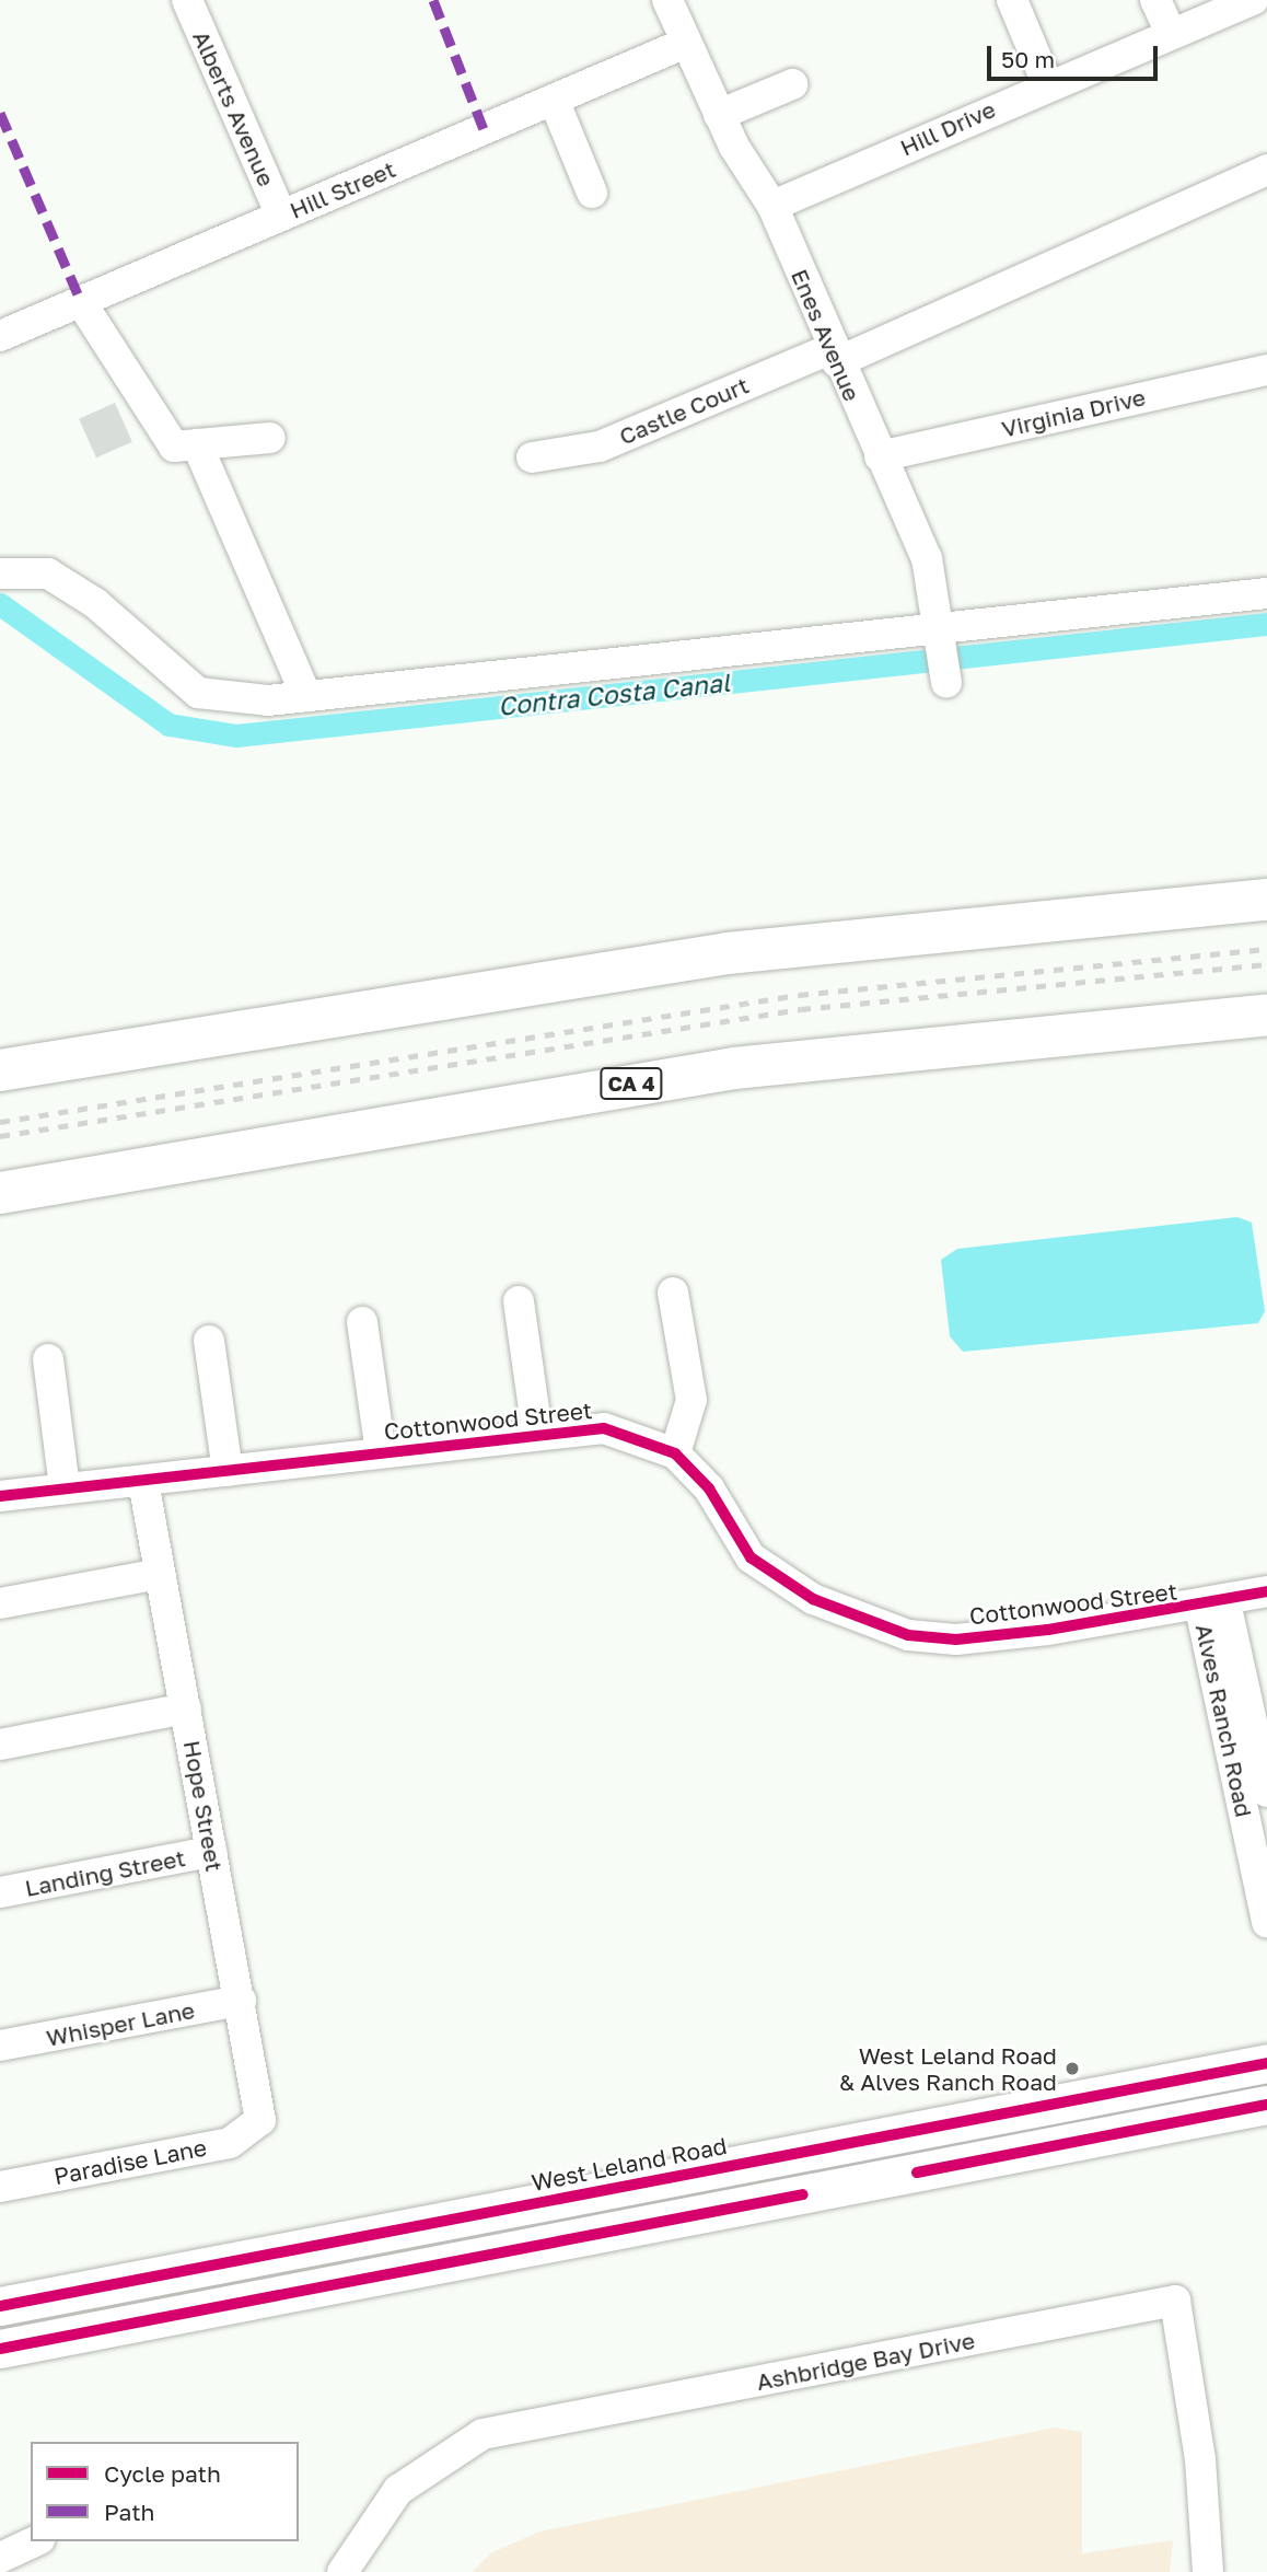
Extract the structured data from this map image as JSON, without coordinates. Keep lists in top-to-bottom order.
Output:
{
  "streets": {
    "highway": ["CA 4"],
    "main road": ["West Leland Road"],
    "street": [
      "Alberts Avenue",
      "Hill Drive",
      "Hill Street",
      "Enes Avenue",
      "Castle Court",
      "Virginia Drive",
      "Cottonwood Street",
      "Alves Ranch Road",
      "Hope Street",
      "Landing Street",
      "Whisper Lane",
      "Paradise Lane",
      "Ashbridge Bay Drive"
    ]
  },
  "crossings": [
    ["Alberts Avenue", "Hill Street"],
    ["Hill Drive", "Enes Avenue"],
    ["Hill Street", "Enes Avenue"],
    ["Enes Avenue", "Castle Court"],
    ["Enes Avenue", "Virginia Drive"],
    ["Cottonwood Street", "Alves Ranch Road"],
    ["Cottonwood Street", "Hope Street"],
    ["Hope Street", "Landing Street"],
    ["Hope Street", "Whisper Lane"],
    ["Hope Street", "Paradise Lane"]
  ],
  "water": ["Contra Costa Canal"],
  "places": ["West Leland Road & Alves Ranch Road"],
  "legend": ["Cycle path", "Path"],
  "scale_bar": "50 m"
}
